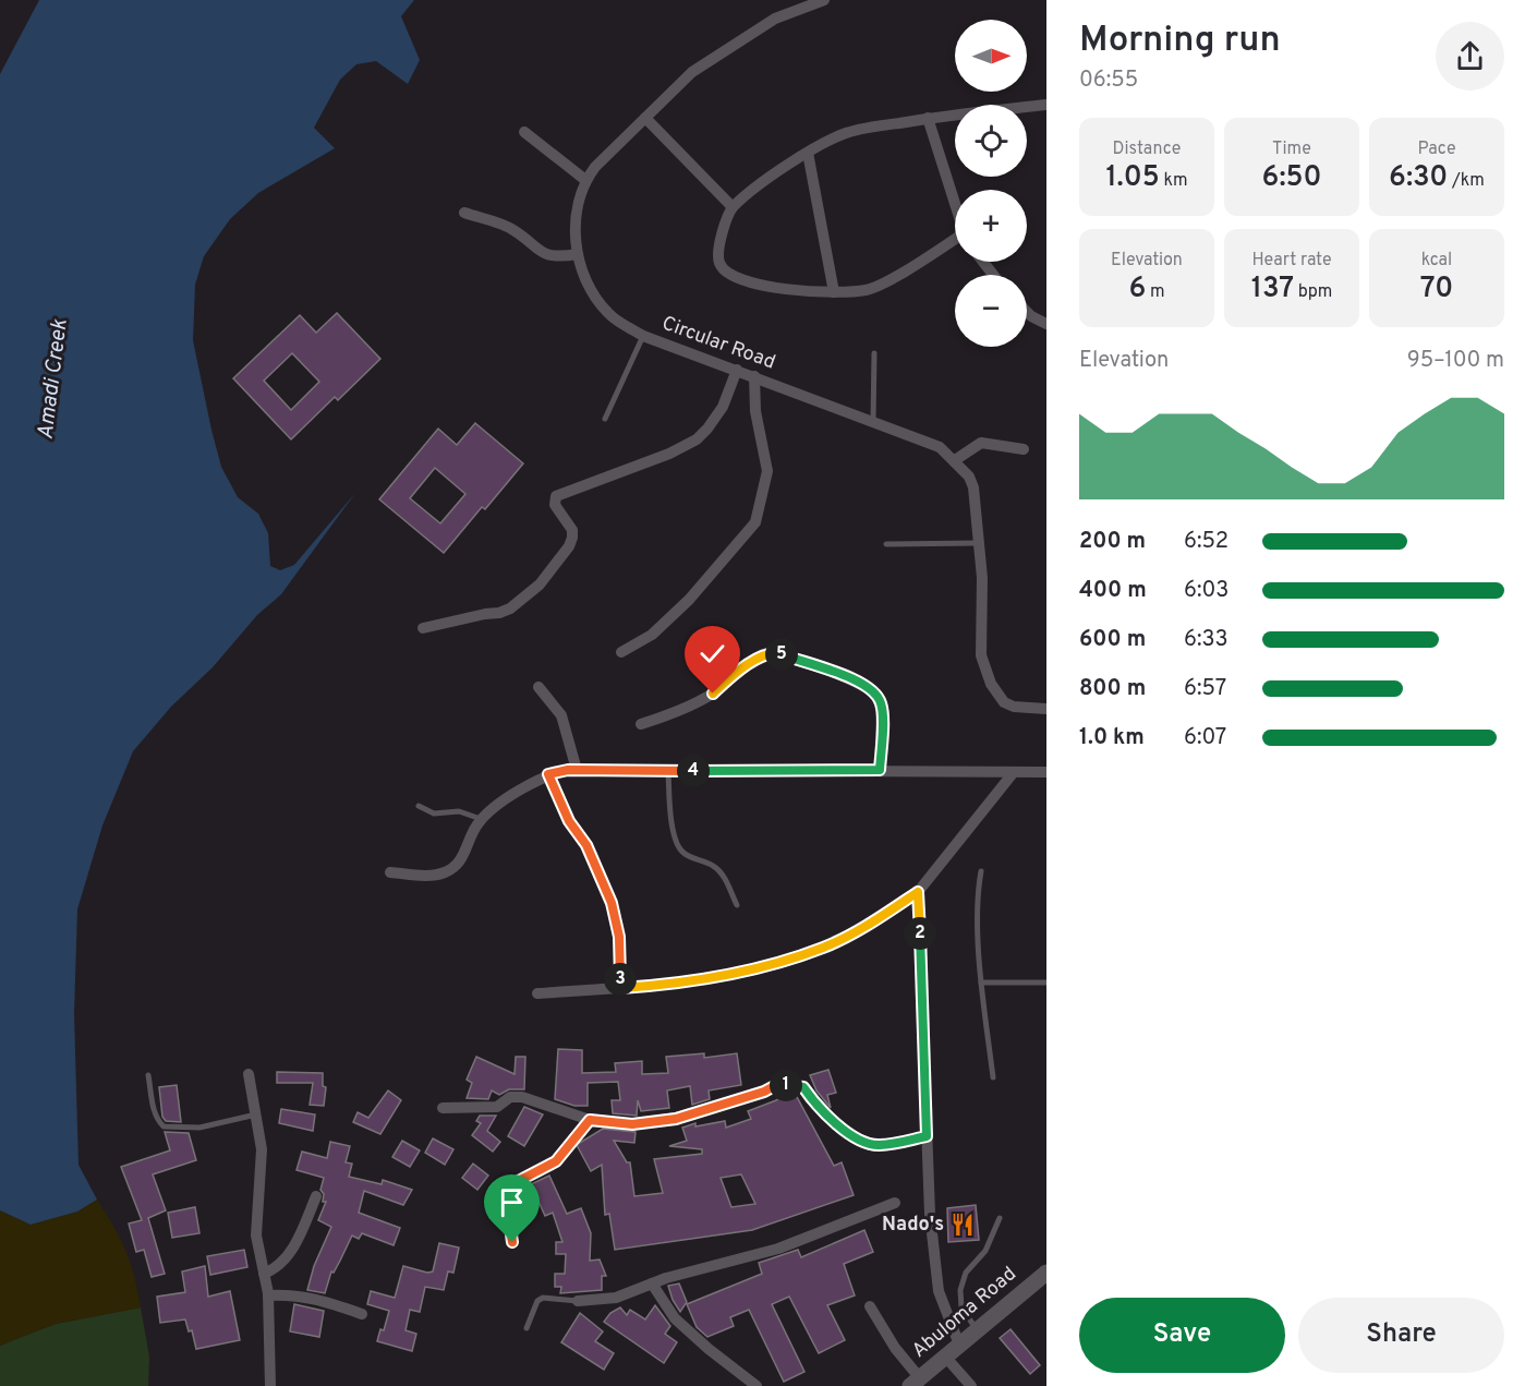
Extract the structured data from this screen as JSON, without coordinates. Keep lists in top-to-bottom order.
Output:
{
  "streets": {
    "street": ["Circular Road", "Abuloma Road"]
  },
  "water": ["Amadi Creek"],
  "places": {
    "restaurant": ["Nado's"]
  },
  "north": "right",
  "page": {
    "heading": ["Morning run", "06:55"],
    "map_buttons": ["+", "−"],
    "stats": [
      ["Distance", "1.05 km"],
      ["Time", "6:50"],
      ["Pace", "6:30 /km"],
      ["Elevation", "6 m"],
      ["Heart rate", "137 bpm"],
      ["kcal", "70"]
    ],
    "chart": ["Elevation", "95–100 m"],
    "list": [
      {
        "name": "200 m",
        "note": "6:52"
      },
      {
        "name": "400 m",
        "note": "6:03"
      },
      {
        "name": "600 m",
        "note": "6:33"
      },
      {
        "name": "800 m",
        "note": "6:57"
      },
      {
        "name": "1.0 km",
        "note": "6:07"
      }
    ],
    "pins": [
      "5",
      "4",
      "2",
      "3",
      "1"
    ],
    "buttons": ["Save", "Share"]
  }
}
